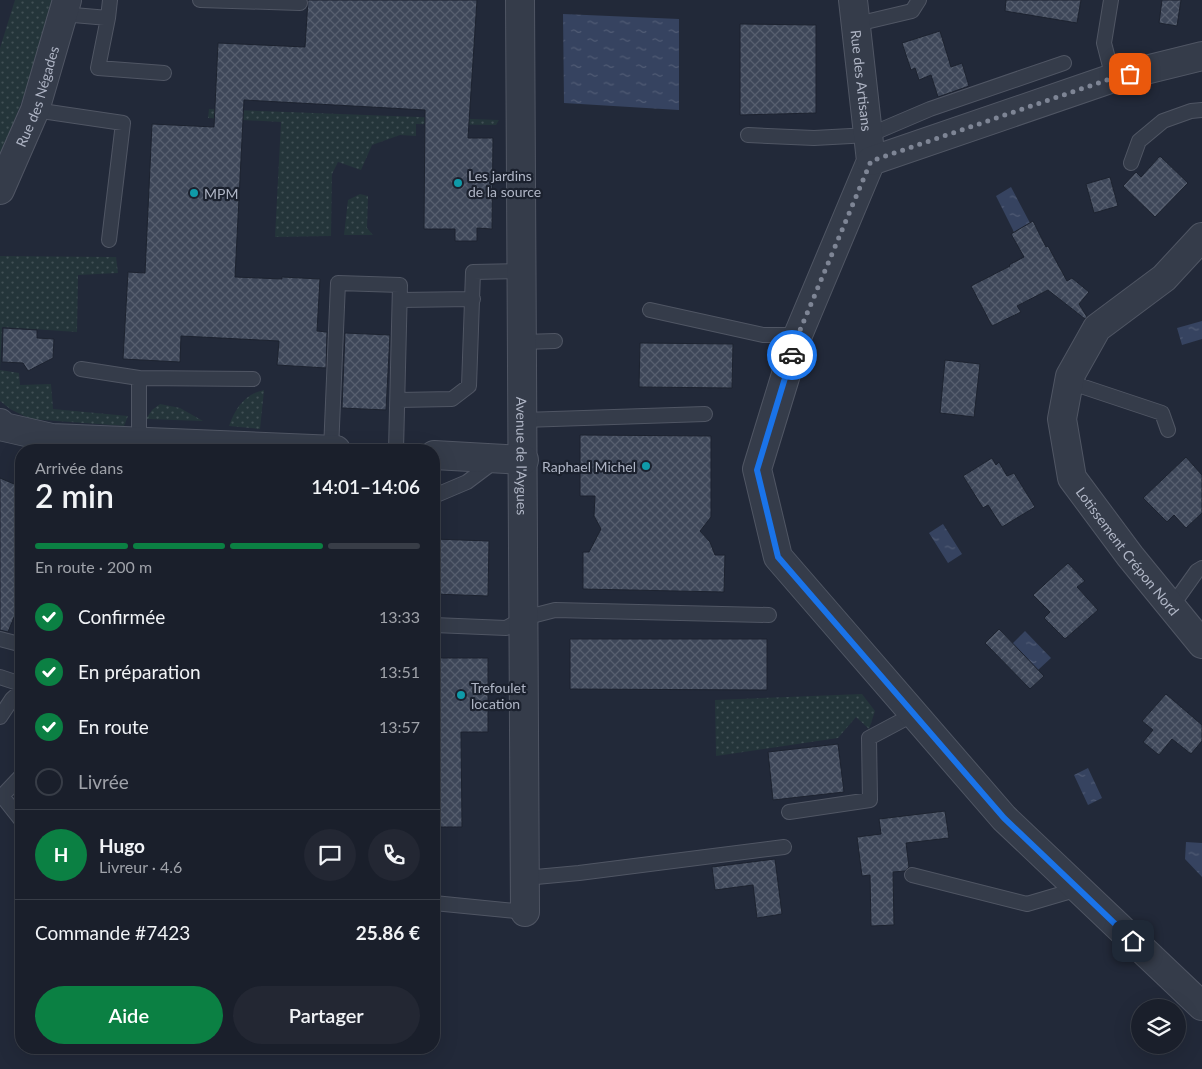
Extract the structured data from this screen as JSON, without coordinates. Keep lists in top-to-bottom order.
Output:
{
  "streets": {
    "street": [
      "Rue des Artisans",
      "Rue des Négades",
      "Avenue de l'Aygues",
      "Lotissement Crépon Nord"
    ]
  },
  "places": [
    "Les jardins de la source",
    "MPM",
    "Raphael Michel",
    "Trefoulet location"
  ],
  "page": {
    "heading": ["2 min", "Arrivée dans", "14:01–14:06"],
    "panel": [
      "Hugo",
      "Livreur · 4.6",
      "Commande #7423",
      "25.86 €"
    ],
    "bar": "En route · 200 m",
    "list": [
      ["Confirmée", "13:33"],
      ["En préparation", "13:51"],
      ["En route", "13:57"],
      "Livrée"
    ],
    "round": "H",
    "buttons": ["Aide", "Partager"]
  }
}
